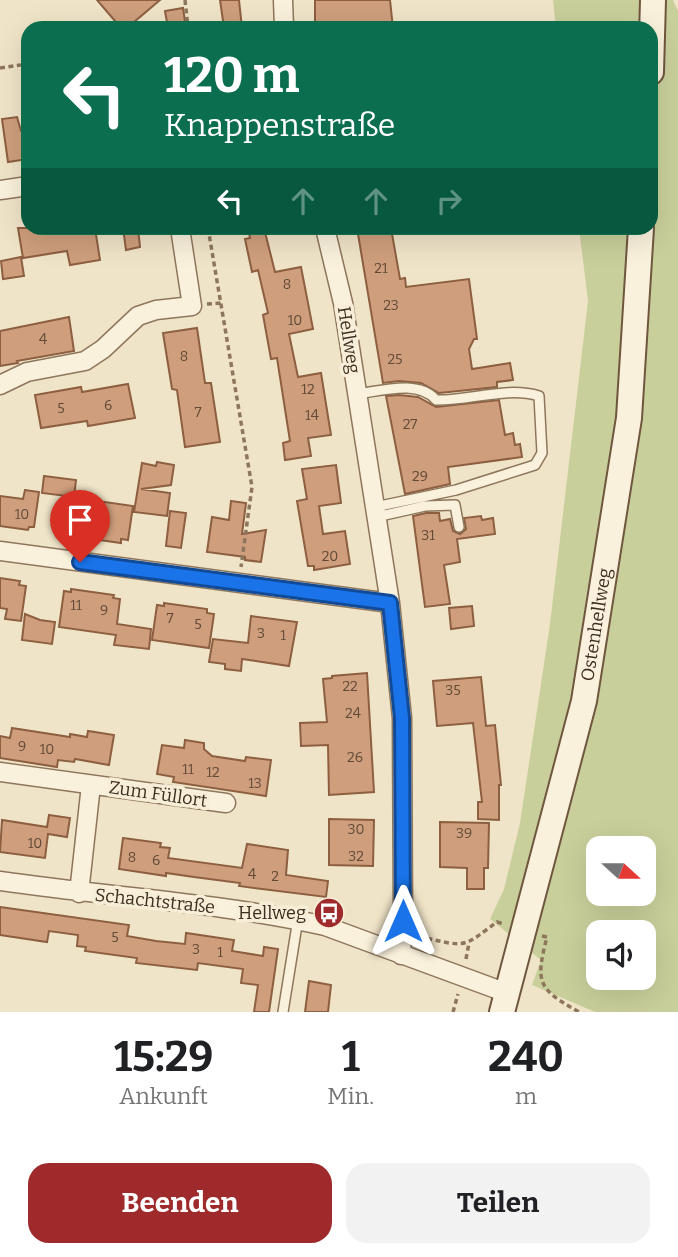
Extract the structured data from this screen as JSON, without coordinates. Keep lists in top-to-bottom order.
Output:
{
  "streets": {
    "main road": ["Ostenhellweg"],
    "street": ["Hellweg", "Zum Füllort", "Schachtstraße"]
  },
  "crossings": [
    ["Hellweg", "Schachtstraße"],
    ["Ostenhellweg", "Schachtstraße"],
    ["Zum Füllort", "Schachtstraße"]
  ],
  "places": {
    "bus stop": ["Hellweg"]
  },
  "house_numbers": [
    "21",
    "8",
    "23",
    "10",
    "4",
    "8",
    "25",
    "12",
    "6",
    "5",
    "7",
    "14",
    "27",
    "29",
    "10",
    "31",
    "20",
    "11",
    "9",
    "7",
    "5",
    "3",
    "1",
    "22",
    "35",
    "24",
    "9",
    "10",
    "26",
    "11",
    "12",
    "13",
    "30",
    "39",
    "10",
    "32",
    "8",
    "6",
    "4",
    "2",
    "5",
    "3",
    "1"
  ],
  "north": "right",
  "page": {
    "turn": ["120 m", "Knappenstraße"],
    "eta": [
      "15:29",
      "Ankunft",
      "1",
      "Min.",
      "240",
      "m"
    ],
    "buttons": ["Beenden", "Teilen"]
  }
}
